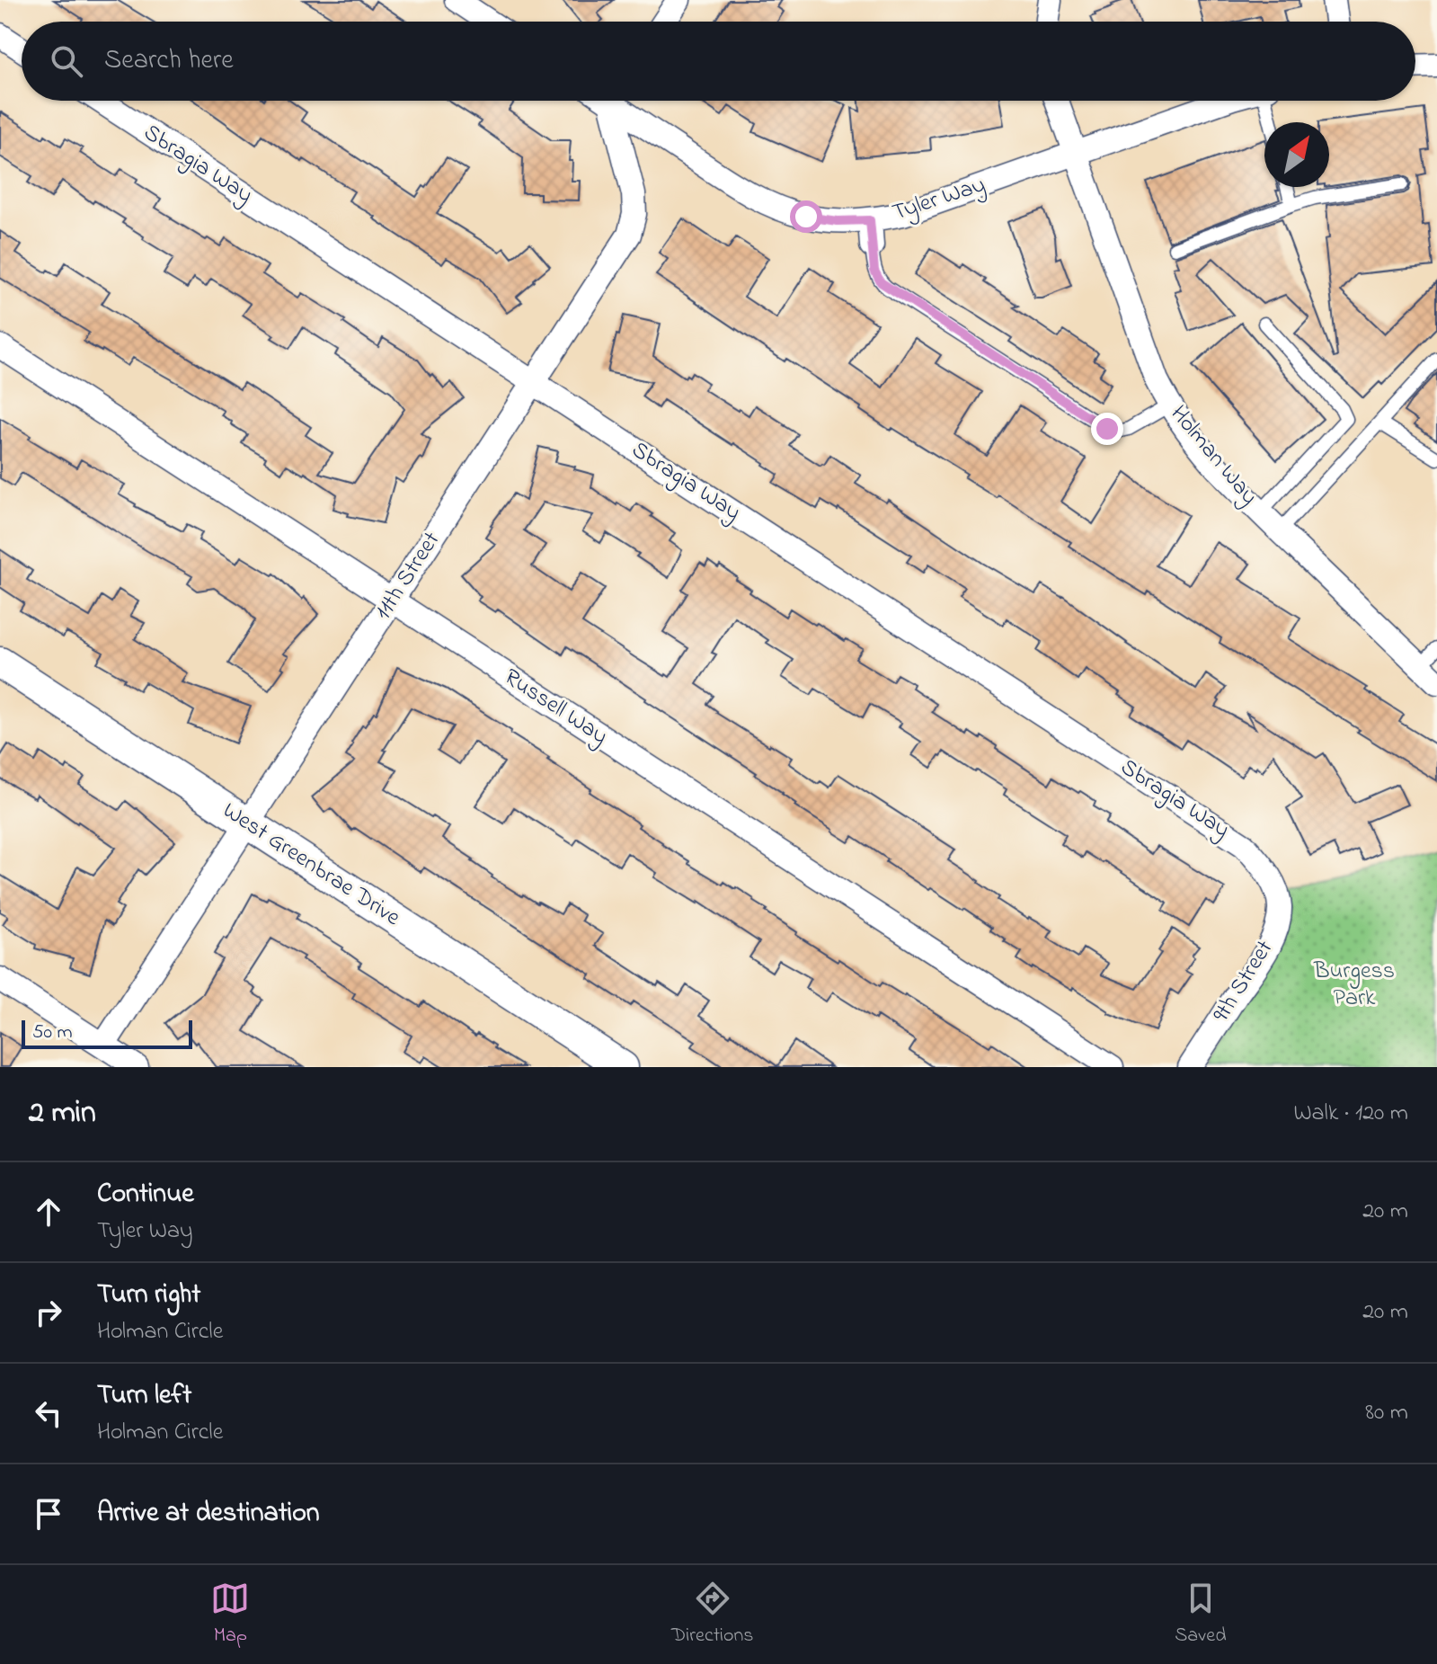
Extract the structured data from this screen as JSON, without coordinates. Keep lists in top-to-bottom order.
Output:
{
  "streets": {
    "street": [
      "Sbragia Way",
      "Tyler Way",
      "Holman Way",
      "11th Street",
      "Russell Way",
      "West Greenbrae Drive",
      "9th Street"
    ]
  },
  "crossings": [
    ["Sbragia Way", "11th Street"],
    ["Sbragia Way", "9th Street"],
    ["Tyler Way", "Holman Way"],
    ["11th Street", "Russell Way"],
    ["11th Street", "West Greenbrae Drive"]
  ],
  "parks": ["Burgess Park"],
  "scale_bar": "50 m",
  "north": "top right",
  "page": {
    "search": "Search here",
    "scale": "50 m",
    "heading": ["2 min", "Walk · 120 m"],
    "list": [
      ["Continue", "Tyler Way", "20 m"],
      ["Turn right", "Holman Circle", "20 m"],
      ["Turn left", "Holman Circle", "80 m"],
      "Arrive at destination"
    ],
    "nav": ["Map", "Directions", "Saved"]
  }
}
